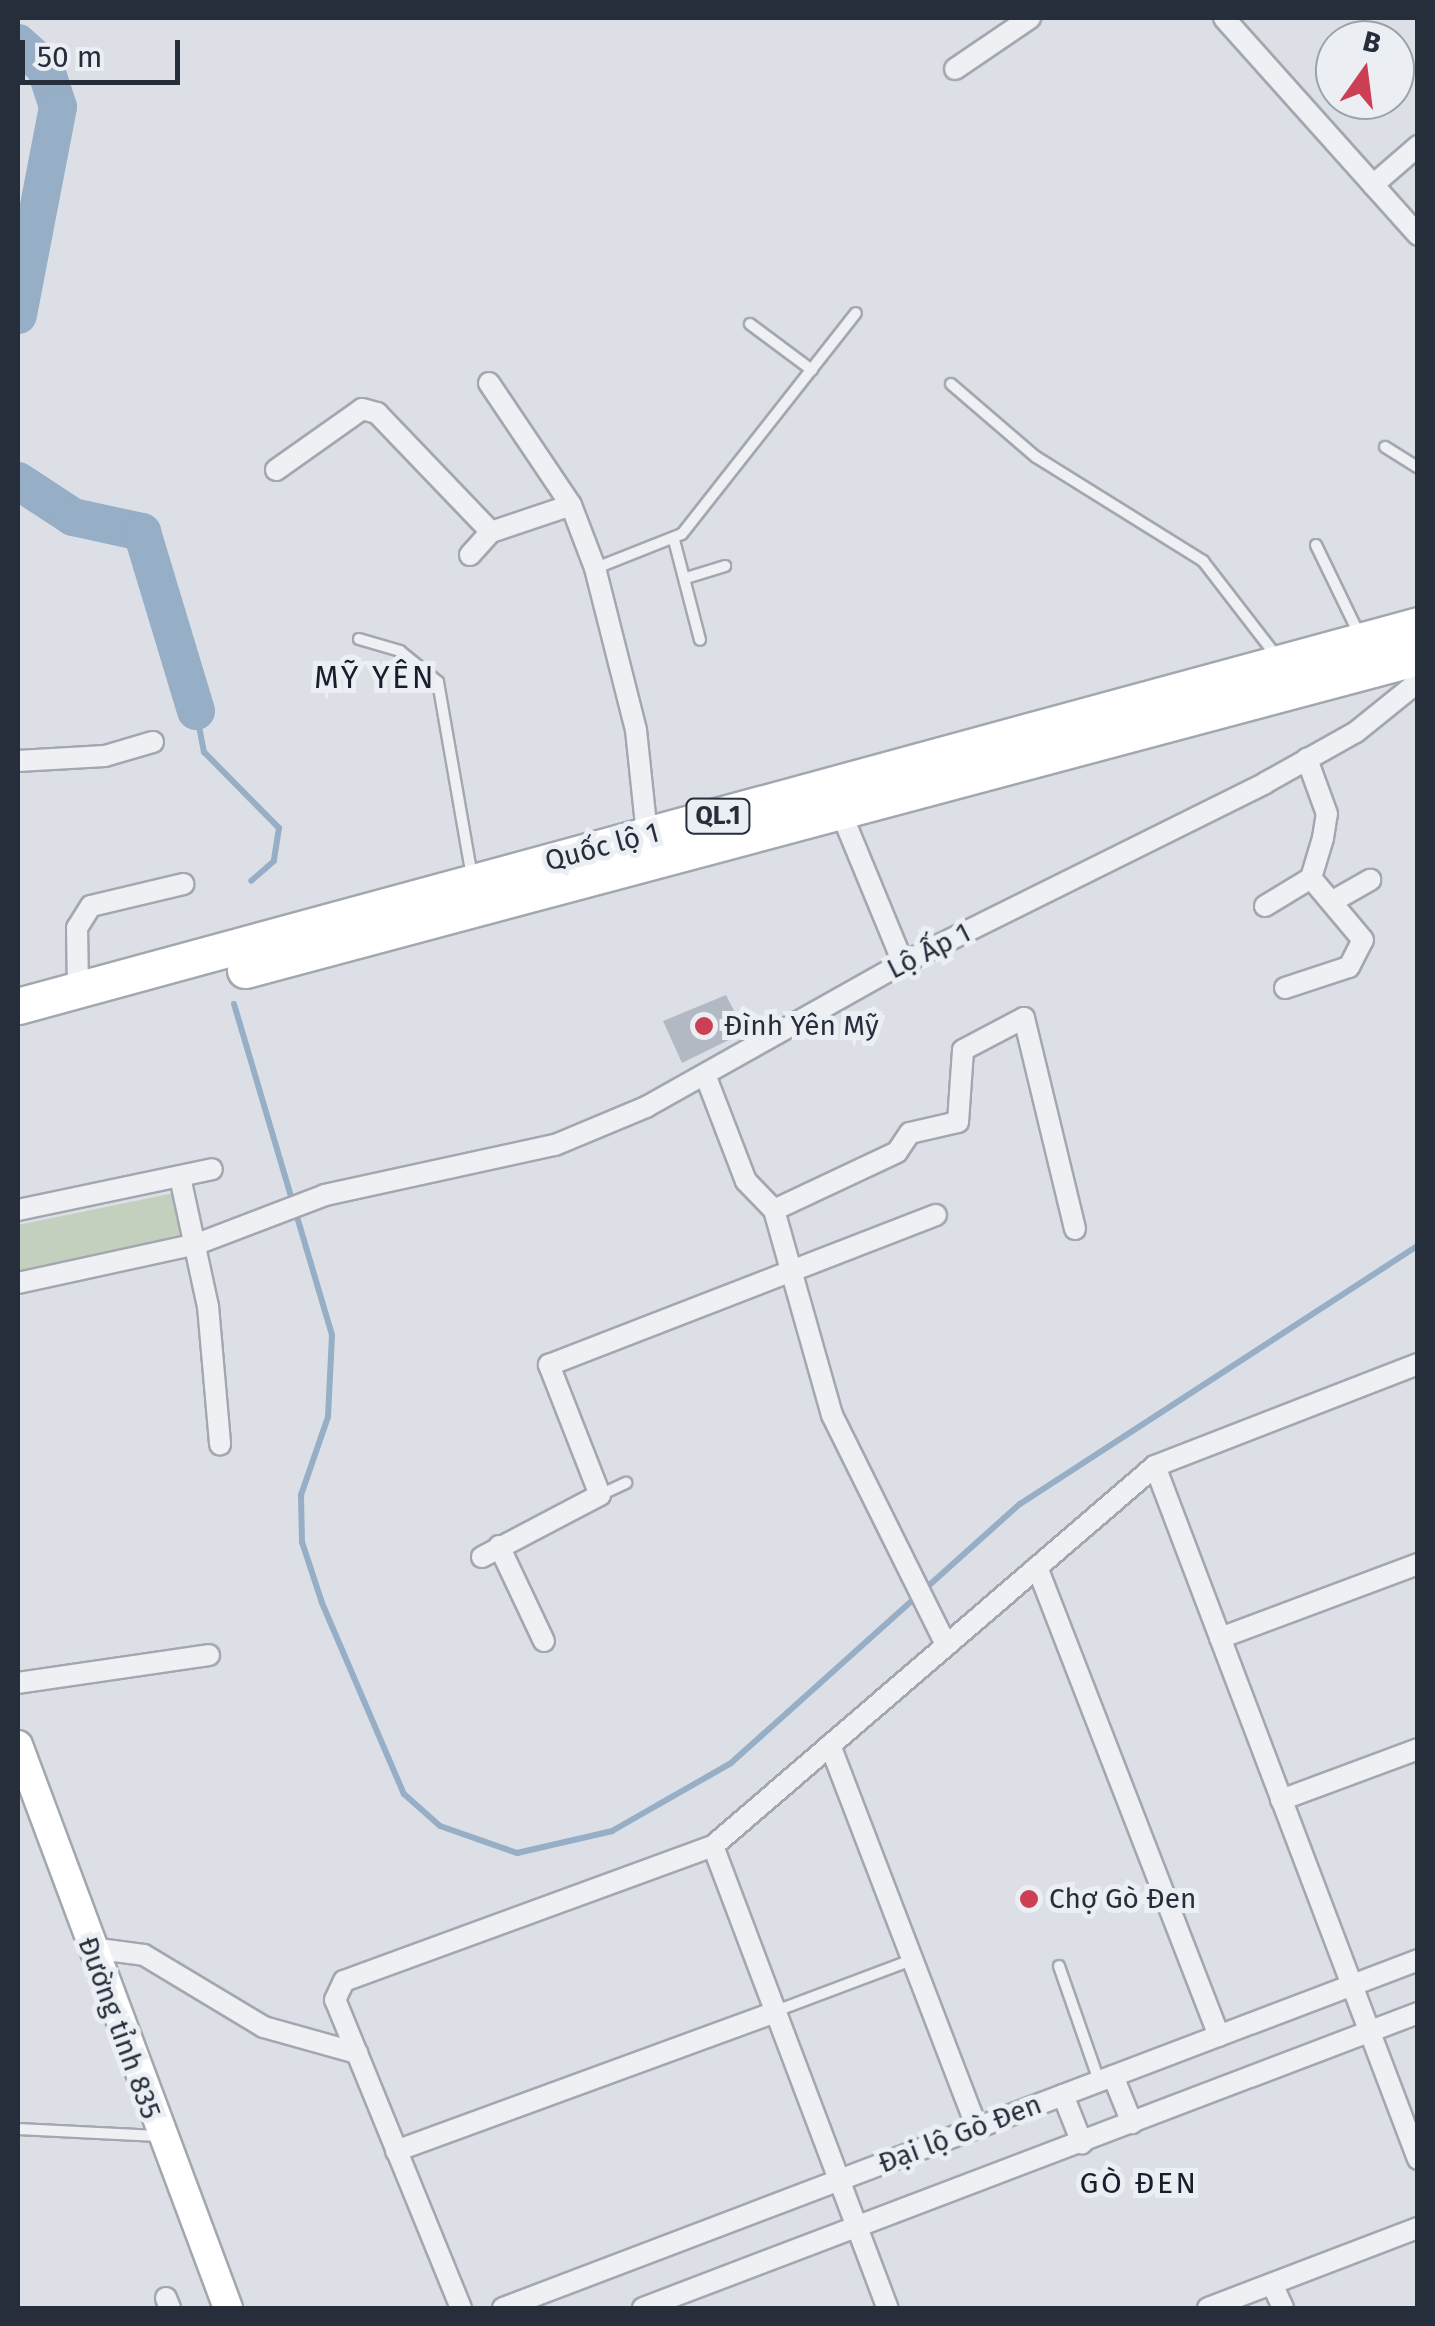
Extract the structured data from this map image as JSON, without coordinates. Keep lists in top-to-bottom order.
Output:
{
  "streets": {
    "highway": ["QL.1", "Quốc lộ 1"],
    "main road": ["Đường tỉnh 835"],
    "street": ["Lộ Ấp 1", "Đại lộ Gò Đen"]
  },
  "districts": ["MỸ YÊN", "GÒ ĐEN"],
  "places": ["Đình Yên Mỹ", "Chợ Gò Đen"],
  "scale_bar": "50 m",
  "north": "top"
}
